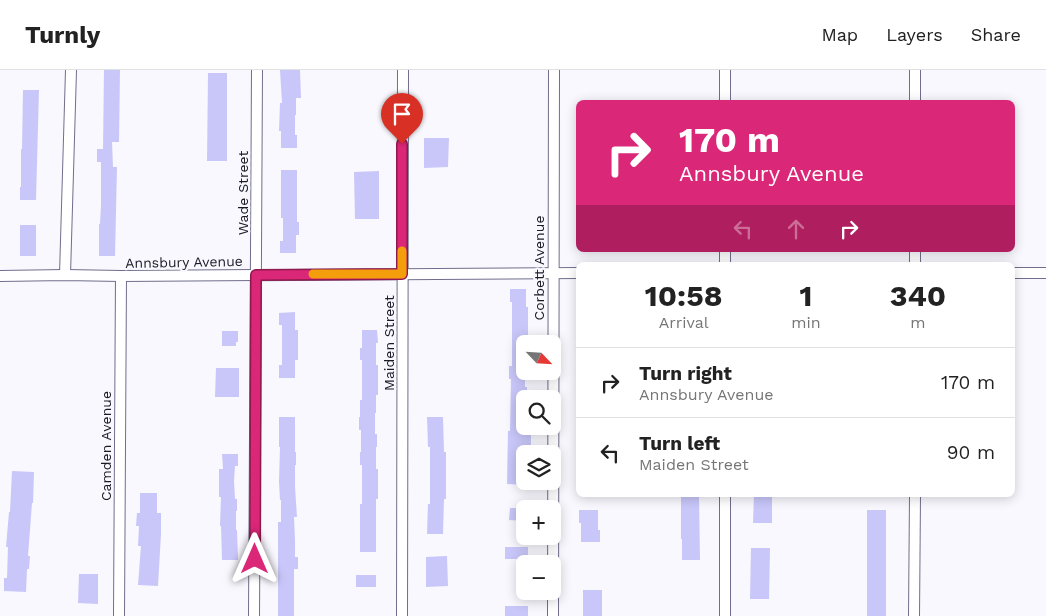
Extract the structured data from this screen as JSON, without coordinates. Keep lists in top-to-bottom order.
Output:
{
  "streets": {
    "street": [
      "Wade Street",
      "Annsbury Avenue",
      "Corbett Avenue",
      "Maiden Street",
      "Camden Avenue"
    ]
  },
  "crossings": [
    ["Wade Street", "Annsbury Avenue"],
    ["Annsbury Avenue", "Corbett Avenue"],
    ["Annsbury Avenue", "Maiden Street"],
    ["Annsbury Avenue", "Camden Avenue"]
  ],
  "north": "bottom right",
  "page": {
    "header": "Turnly",
    "nav": ["Map", "Layers", "Share"],
    "turn": ["170 m", "Annsbury Avenue"],
    "eta": [
      "10:58",
      "Arrival",
      "1",
      "min",
      "340",
      "m"
    ],
    "map_buttons": ["+", "−"],
    "list": [
      {
        "name": "Turn right",
        "note": "Annsbury Avenue",
        "value": "170 m"
      },
      {
        "name": "Turn left",
        "note": "Maiden Street",
        "value": "90 m"
      }
    ]
  }
}
